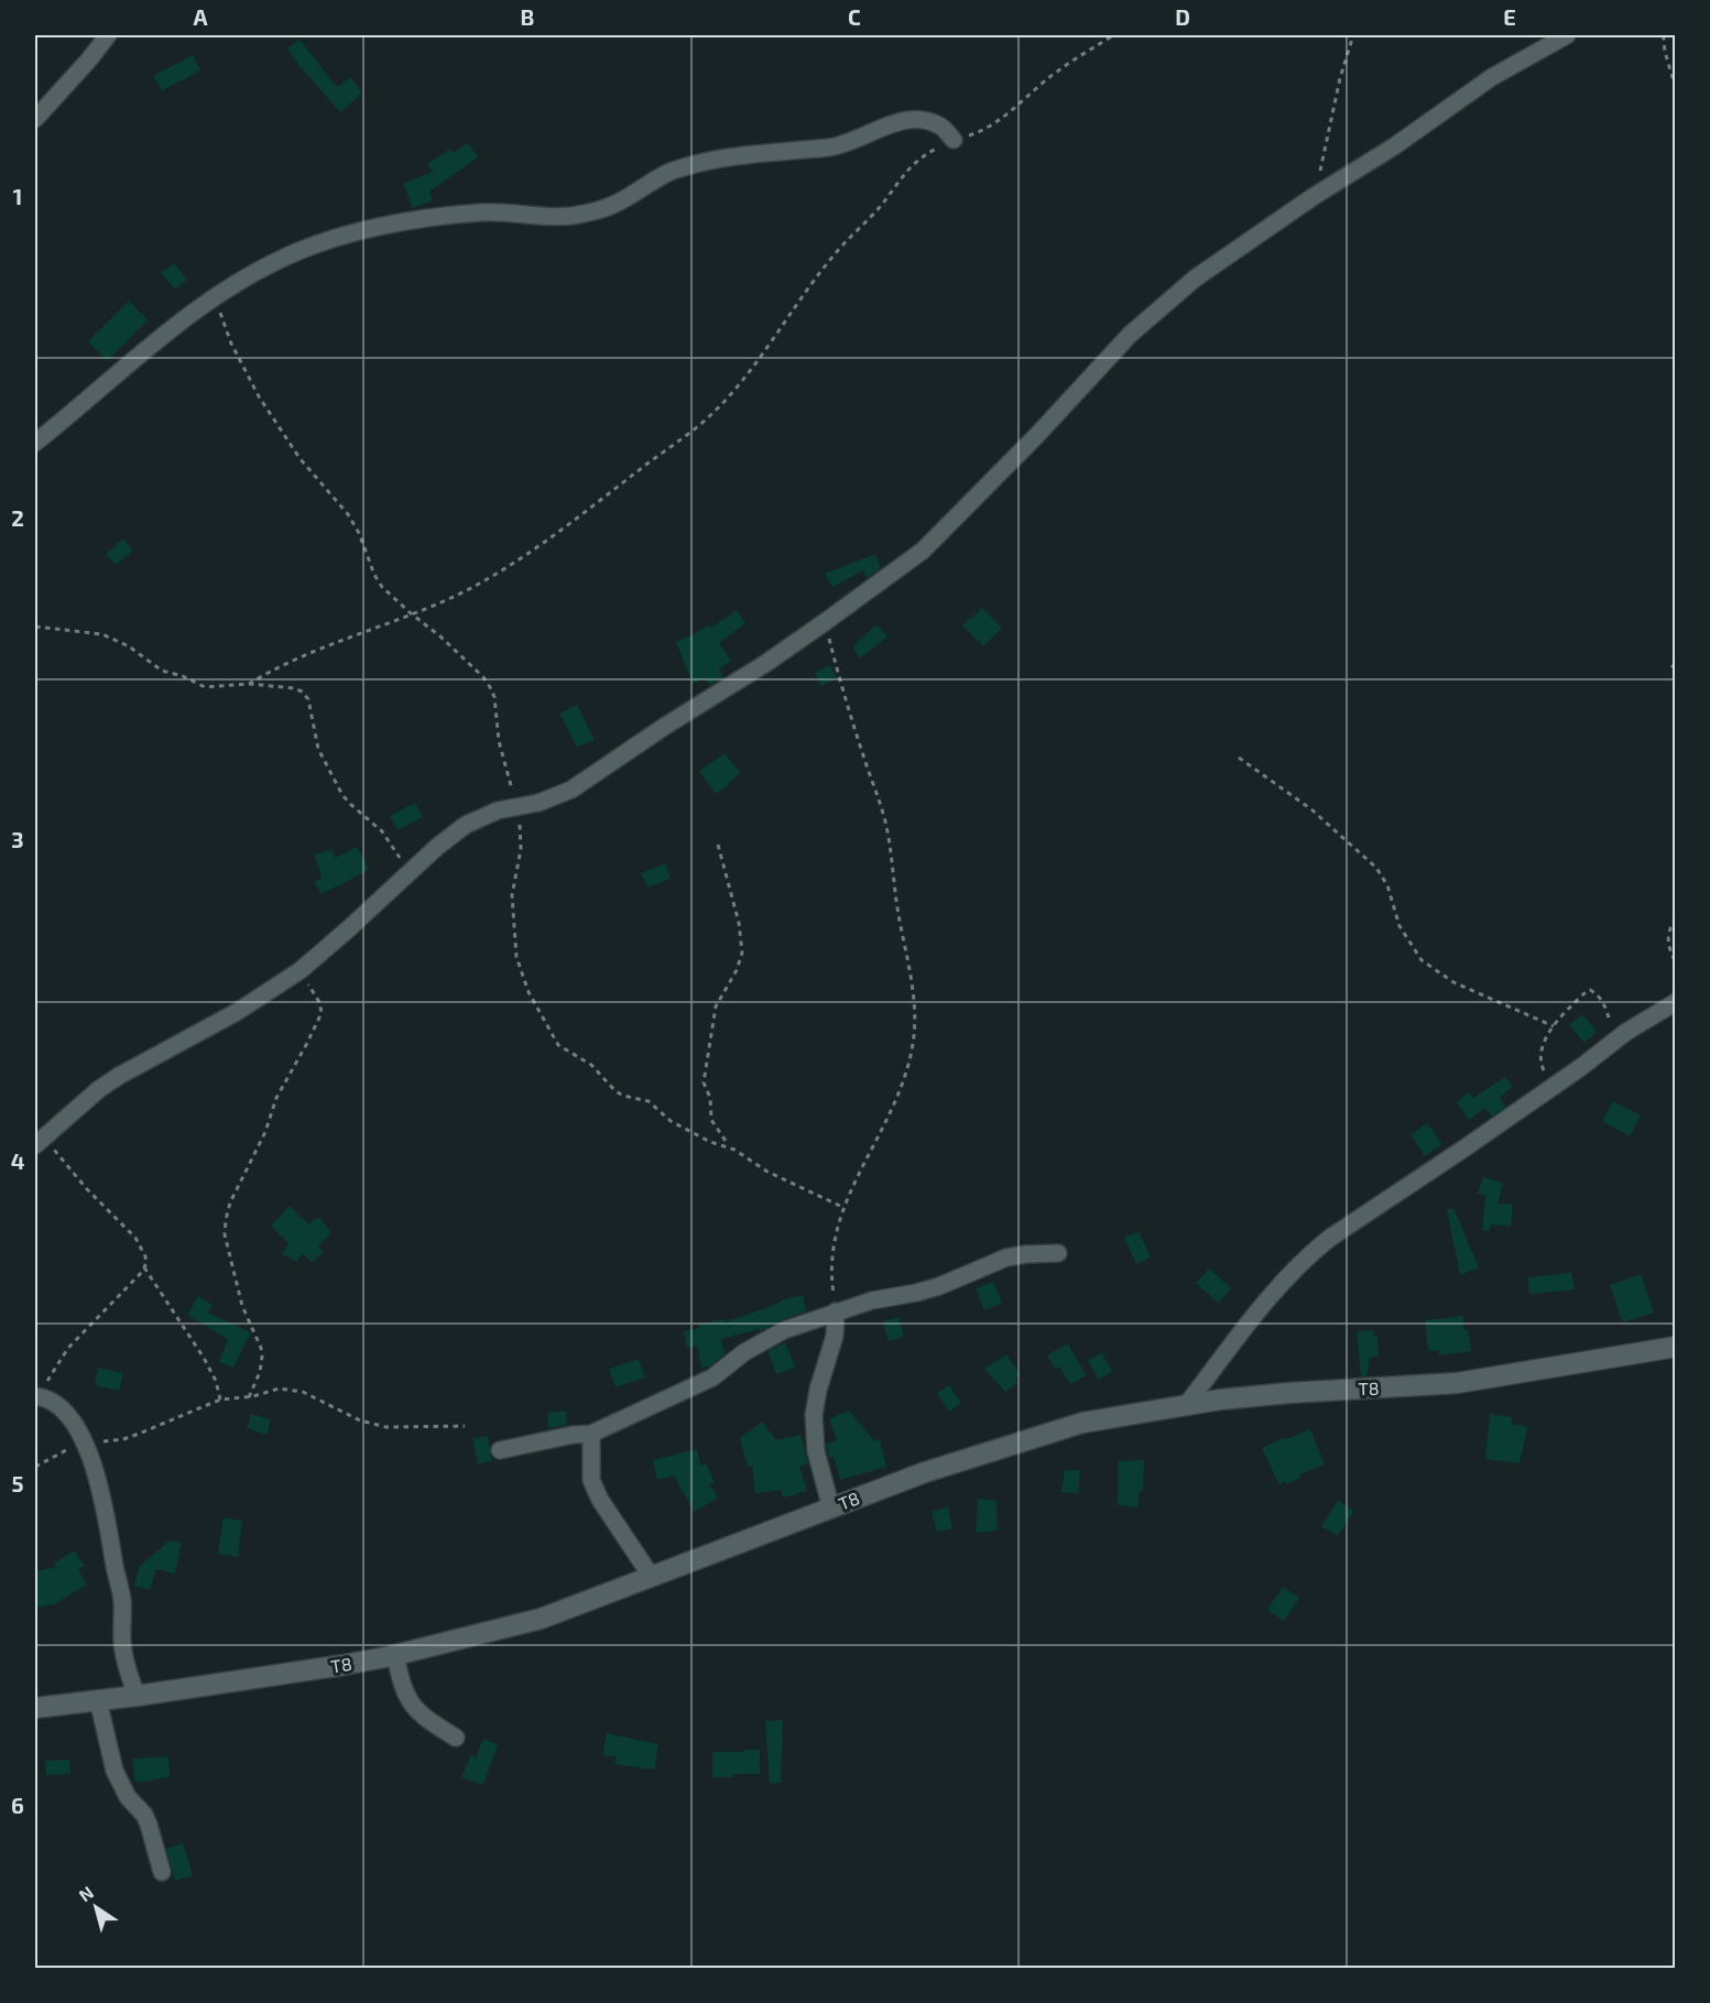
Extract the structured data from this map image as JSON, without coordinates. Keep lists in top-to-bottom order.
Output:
{
  "streets": {
    "street": ["T8"]
  },
  "north": "top left",
  "grid": {
    "columns": [
      "A",
      "B",
      "C",
      "D",
      "E"
    ],
    "rows": [
      "1",
      "2",
      "3",
      "4",
      "5",
      "6"
    ]
  }
}
